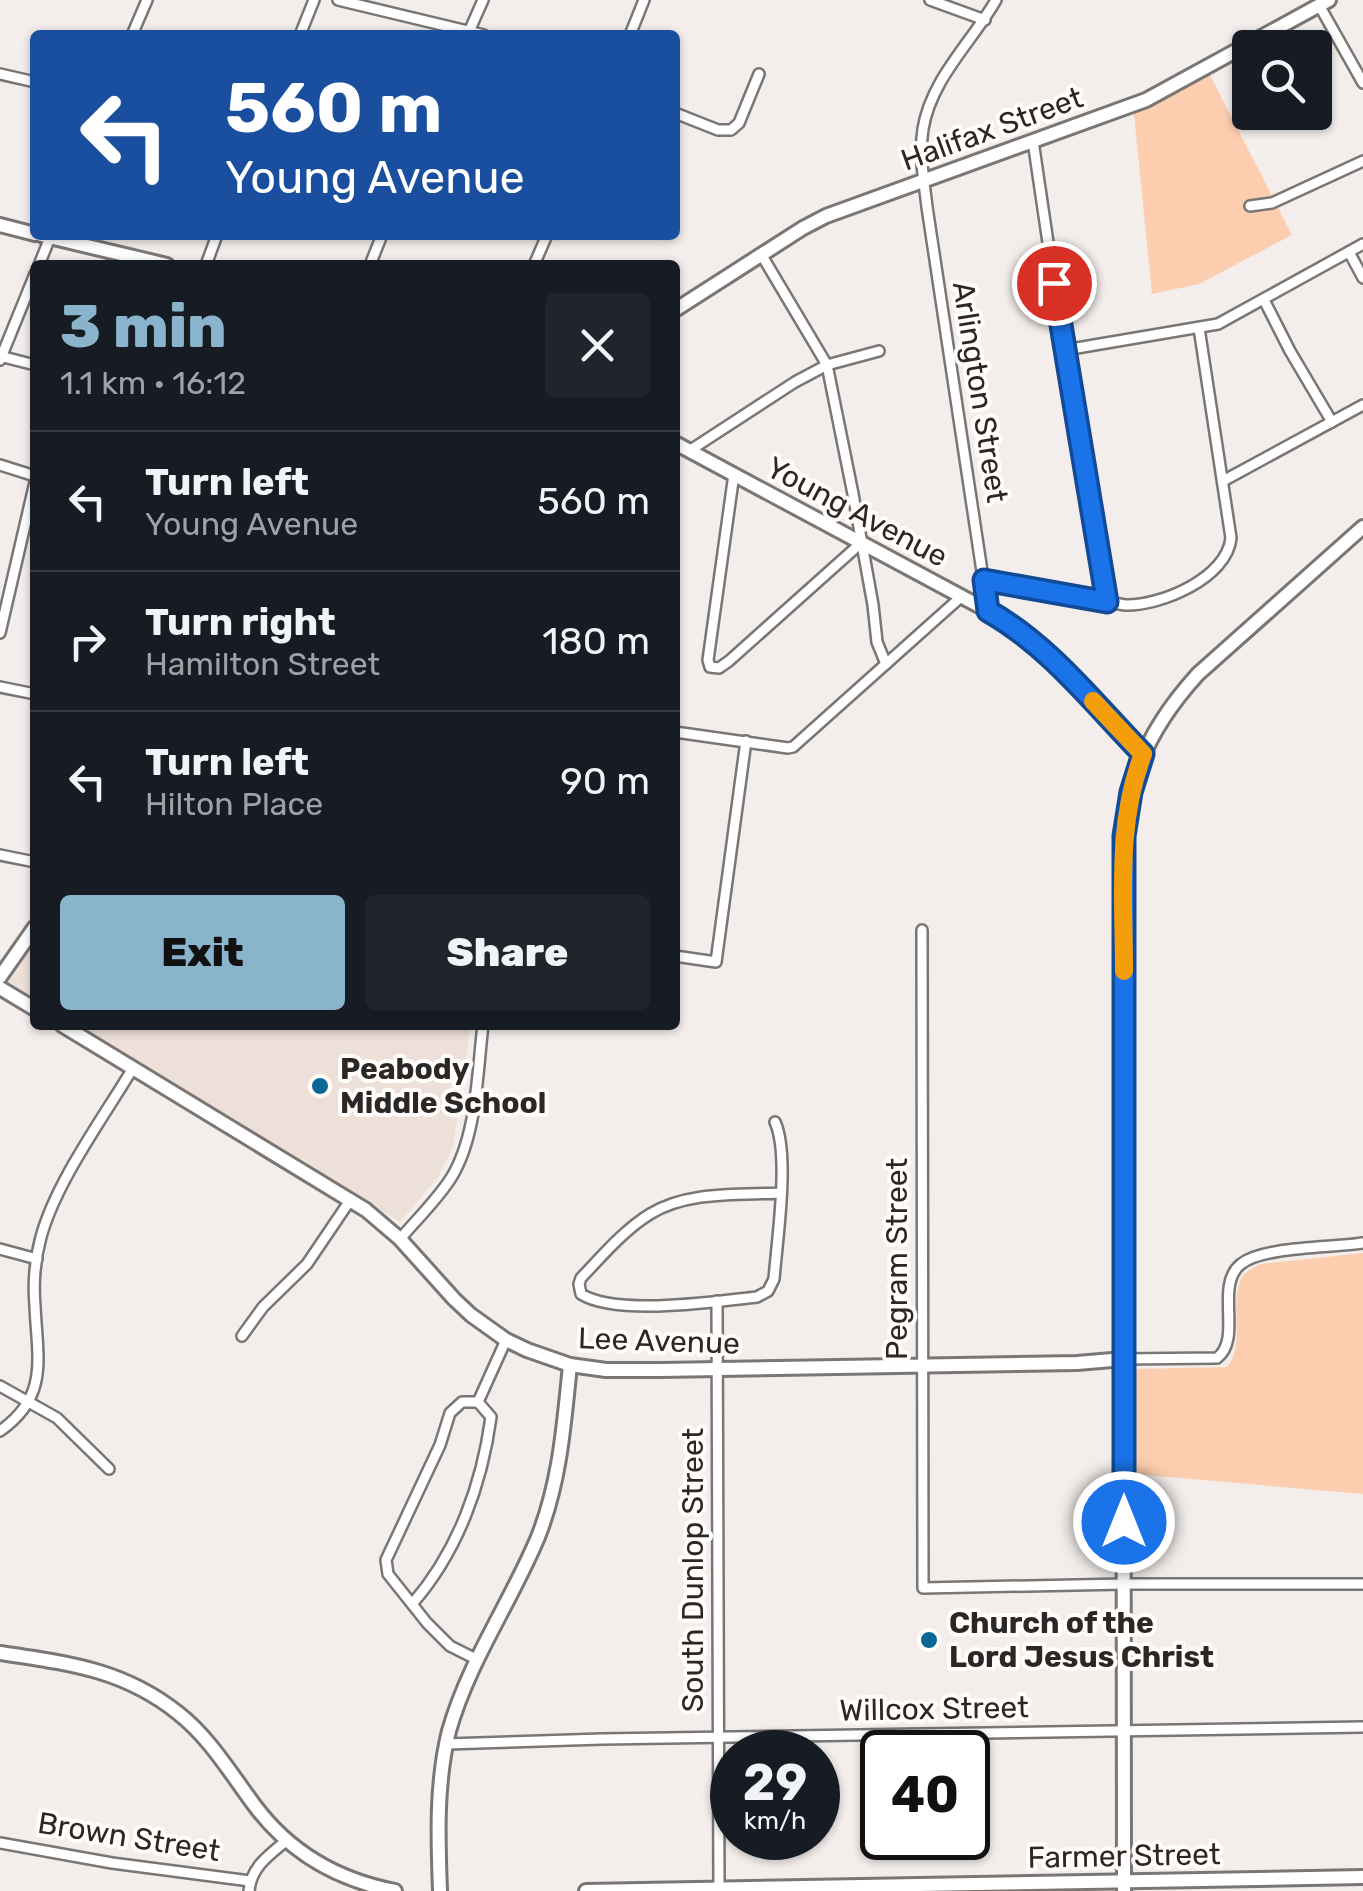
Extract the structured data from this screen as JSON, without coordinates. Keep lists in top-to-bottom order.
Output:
{
  "streets": {
    "street": [
      "Halifax Street",
      "Arlington Street",
      "Young Avenue",
      "Pegram Street",
      "Lee Avenue",
      "South Dunlop Street",
      "Willcox Street",
      "Brown Street",
      "Farmer Street"
    ]
  },
  "crossings": [
    ["Halifax Street", "Arlington Street"],
    ["Arlington Street", "Young Avenue"],
    ["Pegram Street", "Lee Avenue"],
    ["Lee Avenue", "South Dunlop Street"],
    ["South Dunlop Street", "Farmer Street"]
  ],
  "places": ["Peabody Middle School", "Church of the Lord Jesus Christ"],
  "page": {
    "turn": ["560 m", "Young Avenue"],
    "heading": ["3 min", "1.1 km · 16:12"],
    "list": [
      {
        "name": "Turn left",
        "note": "Young Avenue",
        "value": "560 m"
      },
      {
        "name": "Turn right",
        "note": "Hamilton Street",
        "value": "180 m"
      },
      {
        "name": "Turn left",
        "note": "Hilton Place",
        "value": "90 m"
      }
    ],
    "buttons": ["Exit", "Share"],
    "speed": "29 km/h",
    "limit": "40"
  }
}
